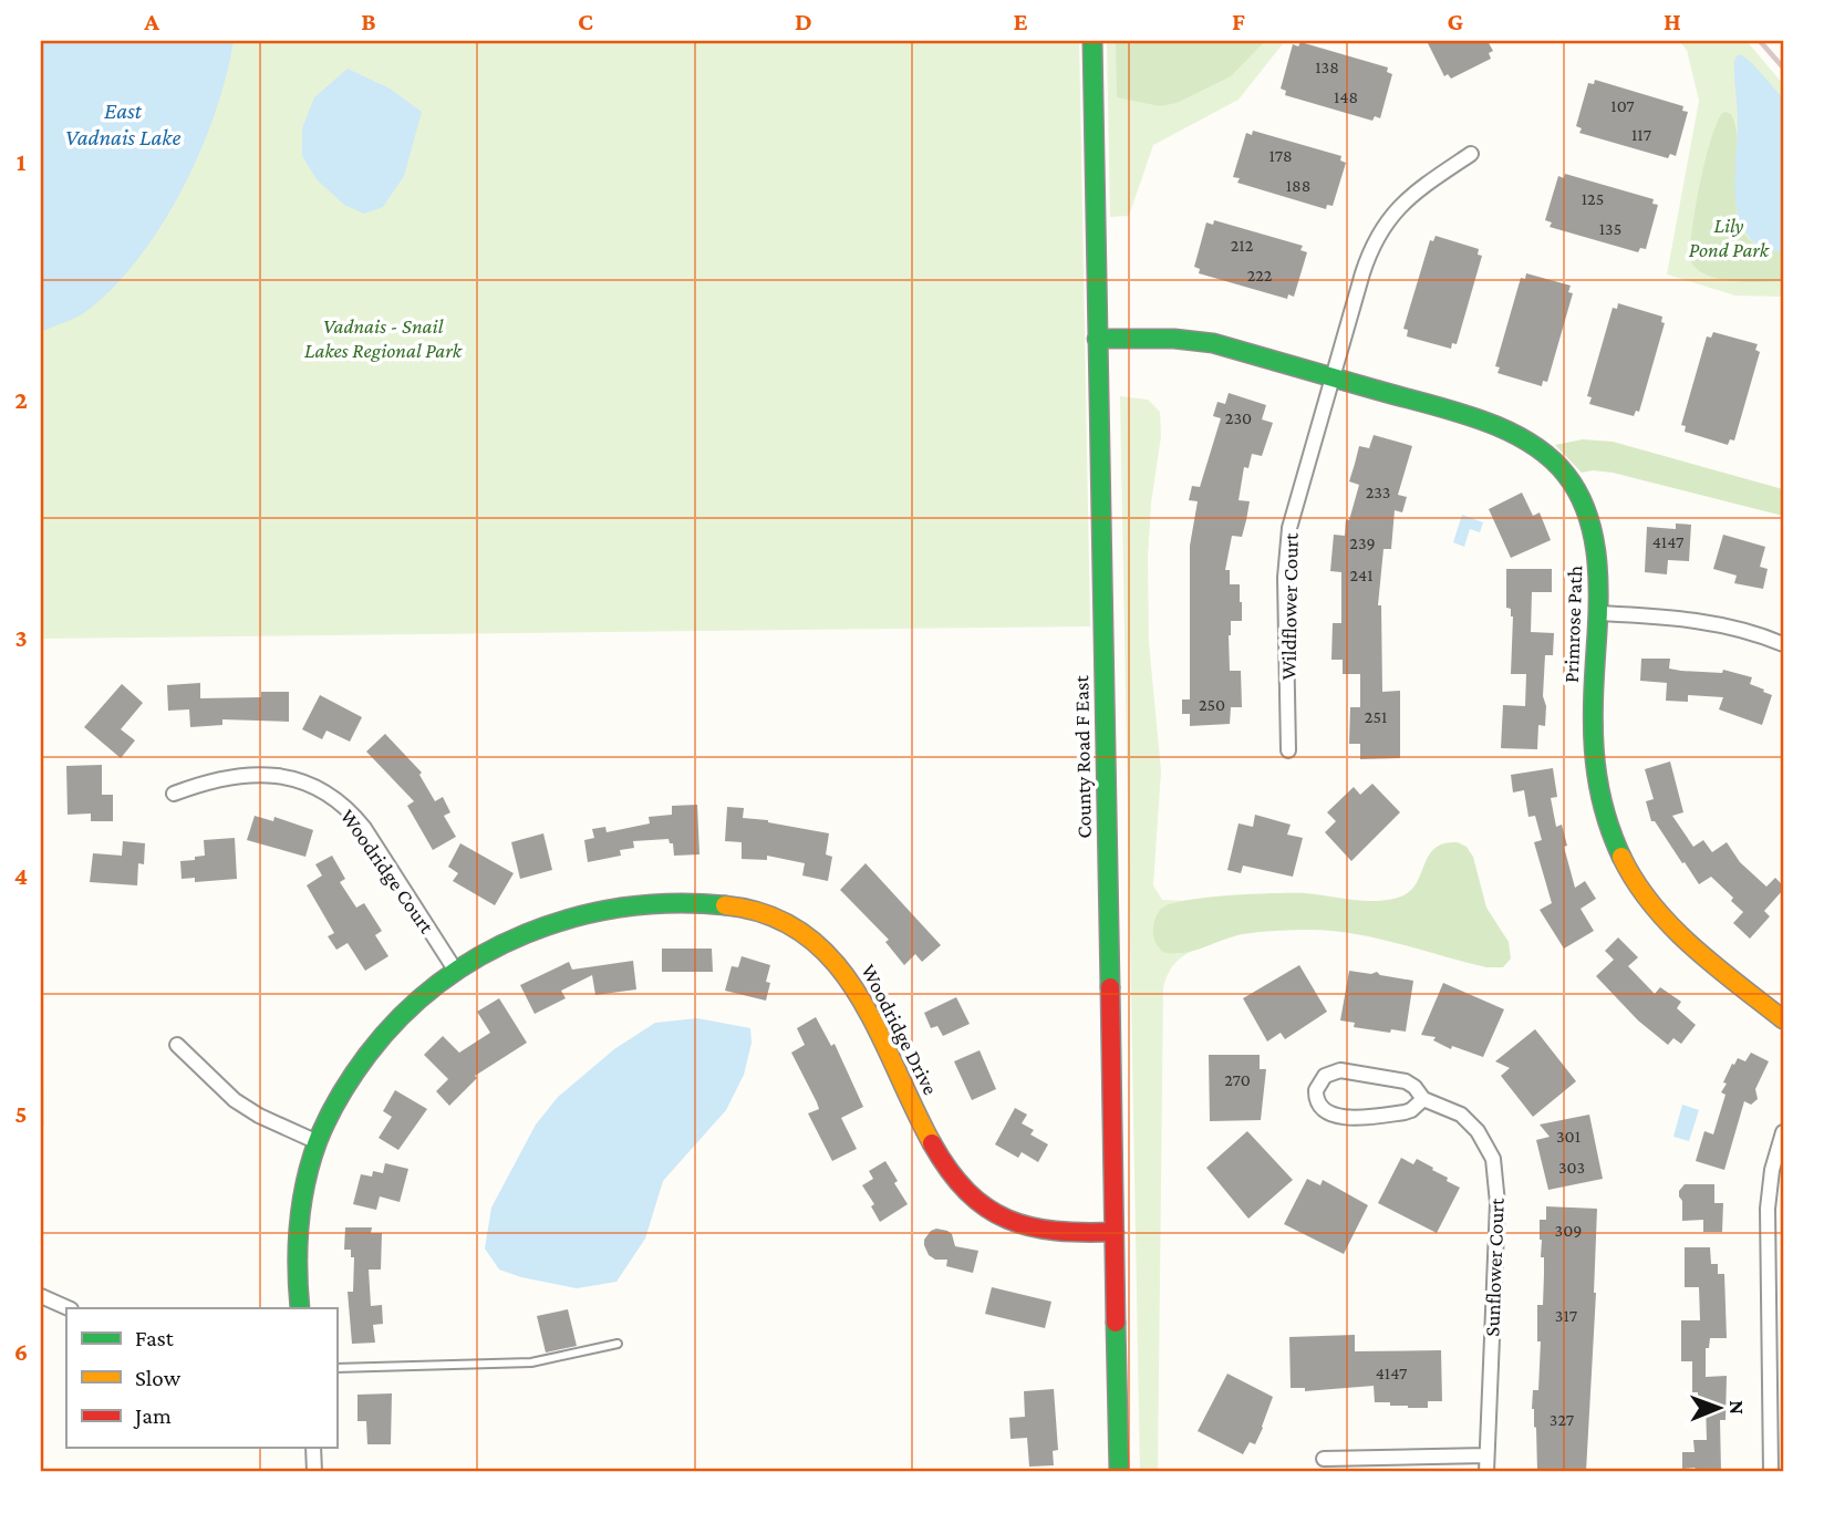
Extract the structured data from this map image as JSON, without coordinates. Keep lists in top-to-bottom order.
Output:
{
  "streets": {
    "street": [
      "Wildflower Court",
      "Primrose Path",
      "County Road F East",
      "Woodridge Court",
      "Woodridge Drive",
      "Sunflower Court"
    ]
  },
  "crossings": [
    ["Wildflower Court", "Primrose Path"],
    ["Primrose Path", "County Road F East"],
    ["County Road F East", "Woodridge Drive"],
    ["Woodridge Court", "Woodridge Drive"]
  ],
  "water": ["East Vadnais Lake"],
  "parks": ["Lily Pond Park", "Vadnais - Snail Lakes Regional Park"],
  "house_numbers": [
    "138",
    "148",
    "107",
    "117",
    "178",
    "188",
    "125",
    "135",
    "212",
    "222",
    "230",
    "233",
    "4147",
    "239",
    "241",
    "250",
    "251",
    "270",
    "301",
    "303",
    "309",
    "317",
    "4147",
    "327"
  ],
  "legend": ["Fast", "Slow", "Jam"],
  "north": "right",
  "grid": {
    "columns": [
      "A",
      "B",
      "C",
      "D",
      "E",
      "F",
      "G",
      "H"
    ],
    "rows": [
      "1",
      "2",
      "3",
      "4",
      "5",
      "6"
    ]
  }
}
